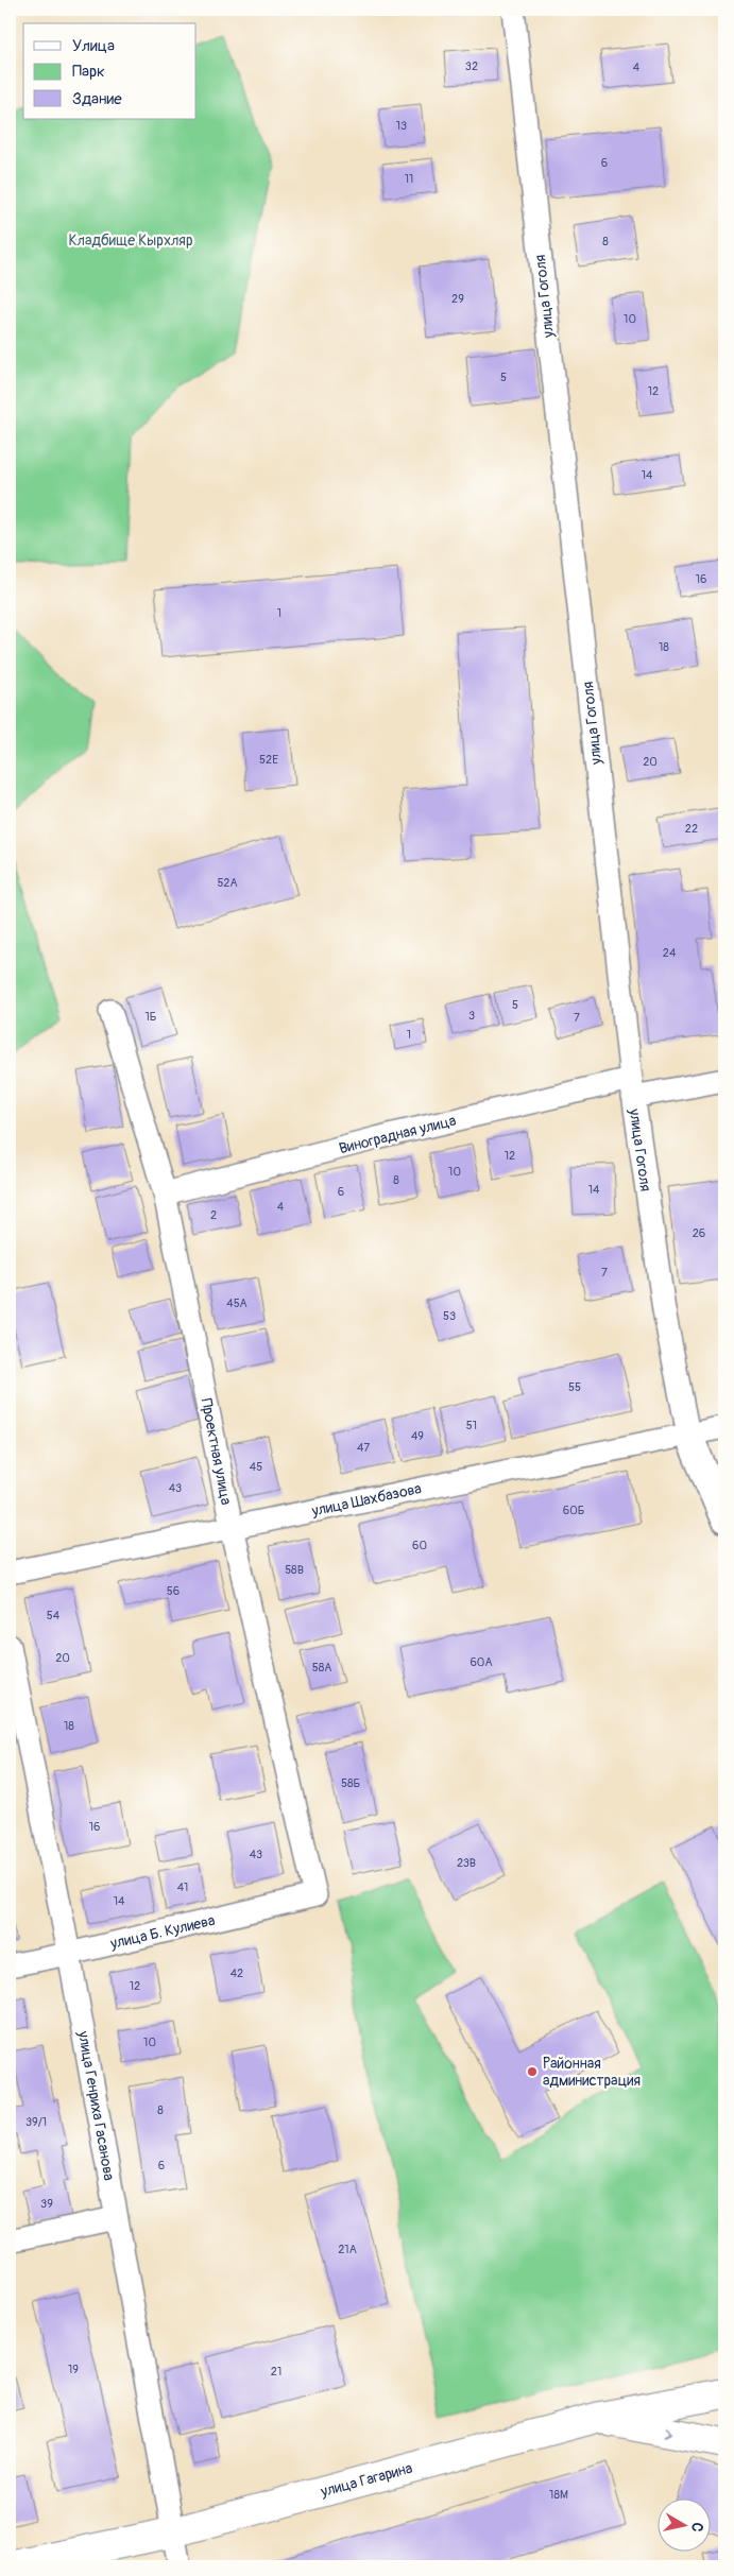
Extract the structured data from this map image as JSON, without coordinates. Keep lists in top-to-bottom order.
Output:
{
  "streets": {
    "main road": ["улица Гагарина"],
    "street": [
      "улица Гоголя",
      "Виноградная улица",
      "Проектная улица",
      "улица Шахбазова",
      "улица Б. Кулиева",
      "улица Генриха Гасанова"
    ]
  },
  "crossings": [
    ["улица Гоголя", "Виноградная улица"],
    ["улица Гоголя", "улица Шахбазова"],
    ["Виноградная улица", "Проектная улица"],
    ["Проектная улица", "улица Шахбазова"],
    ["Проектная улица", "улица Б. Кулиева"],
    ["улица Б. Кулиева", "улица Генриха Гасанова"],
    ["улица Генриха Гасанова", "улица Гагарина"]
  ],
  "parks": ["Кладбище Кырхляр"],
  "places": ["Районная администрация"],
  "house_numbers": [
    "32",
    "4",
    "13",
    "6",
    "11",
    "8",
    "29",
    "10",
    "5",
    "12",
    "14",
    "16",
    "1",
    "18",
    "52Е",
    "20",
    "22",
    "52А",
    "24",
    "5",
    "3",
    "1Б",
    "7",
    "1",
    "12",
    "10",
    "8",
    "14",
    "6",
    "4",
    "2",
    "26",
    "7",
    "45А",
    "53",
    "55",
    "51",
    "49",
    "47",
    "45",
    "43",
    "60Б",
    "60",
    "58В",
    "56",
    "54",
    "20",
    "60А",
    "58А",
    "18",
    "58Б",
    "16",
    "43",
    "23В",
    "41",
    "14",
    "42",
    "12",
    "10",
    "8",
    "39/1",
    "6",
    "39",
    "21А",
    "19",
    "21",
    "18М"
  ],
  "legend": ["Улица", "Парк", "Здание"],
  "north": "right"
}
